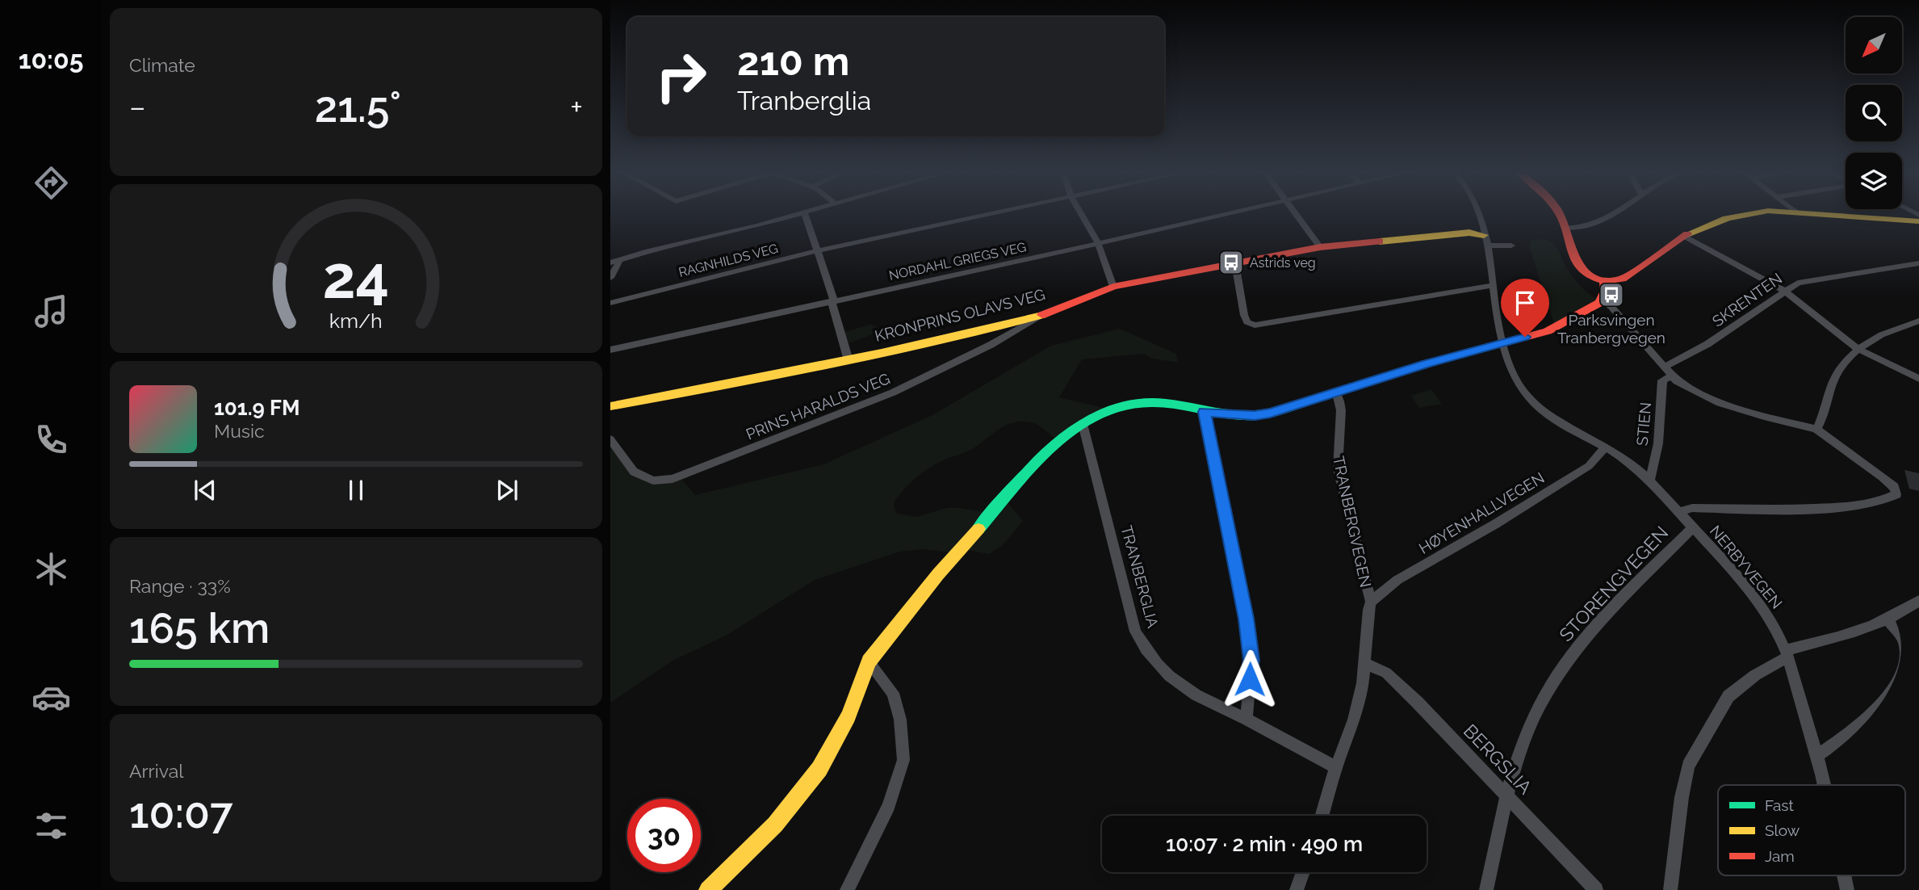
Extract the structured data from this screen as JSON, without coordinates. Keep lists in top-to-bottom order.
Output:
{
  "streets": {
    "street": [
      "RAGNHILDS VEG",
      "NORDAHL GRIEGS VEG",
      "SKRENTEN",
      "KRONPRINS OLAVS VEG",
      "PRINS HARALDS VEG",
      "STIEN",
      "HØYENHALLVEGEN",
      "TRANBERGVEGEN",
      "NERBYVEGEN",
      "TRANBERGLIA",
      "STORENGVEGEN",
      "BERGSLIA"
    ]
  },
  "crossings": [
    ["KRONPRINS OLAVS VEG", "PRINS HARALDS VEG"],
    ["KRONPRINS OLAVS VEG", "NERBYVEGEN"],
    ["STIEN", "NERBYVEGEN"],
    ["HØYENHALLVEGEN", "TRANBERGVEGEN"],
    ["HØYENHALLVEGEN", "NERBYVEGEN"],
    ["TRANBERGVEGEN", "TRANBERGLIA"],
    ["TRANBERGVEGEN", "BERGSLIA"],
    ["NERBYVEGEN", "STORENGVEGEN"],
    ["STORENGVEGEN", "BERGSLIA"]
  ],
  "places": {
    "bus stop": ["Astrids veg", "Parksvingen Tranbergvegen"]
  },
  "legend": ["Fast", "Slow", "Jam"],
  "north": "bottom left",
  "page": {
    "tabs": "10:05",
    "tile": [
      "Climate",
      ["Range · 33%", "165 km"],
      ["Arrival", "10:07"]
    ],
    "turn": ["210 m", "Tranberglia"],
    "heat": ["−", "21.5°", "+"],
    "song": ["101.9 FM", "Music"],
    "limit": "30",
    "trip": "10:07 · 2 min · 490 m",
    "gauge": ["24", "km/h"]
  }
}
